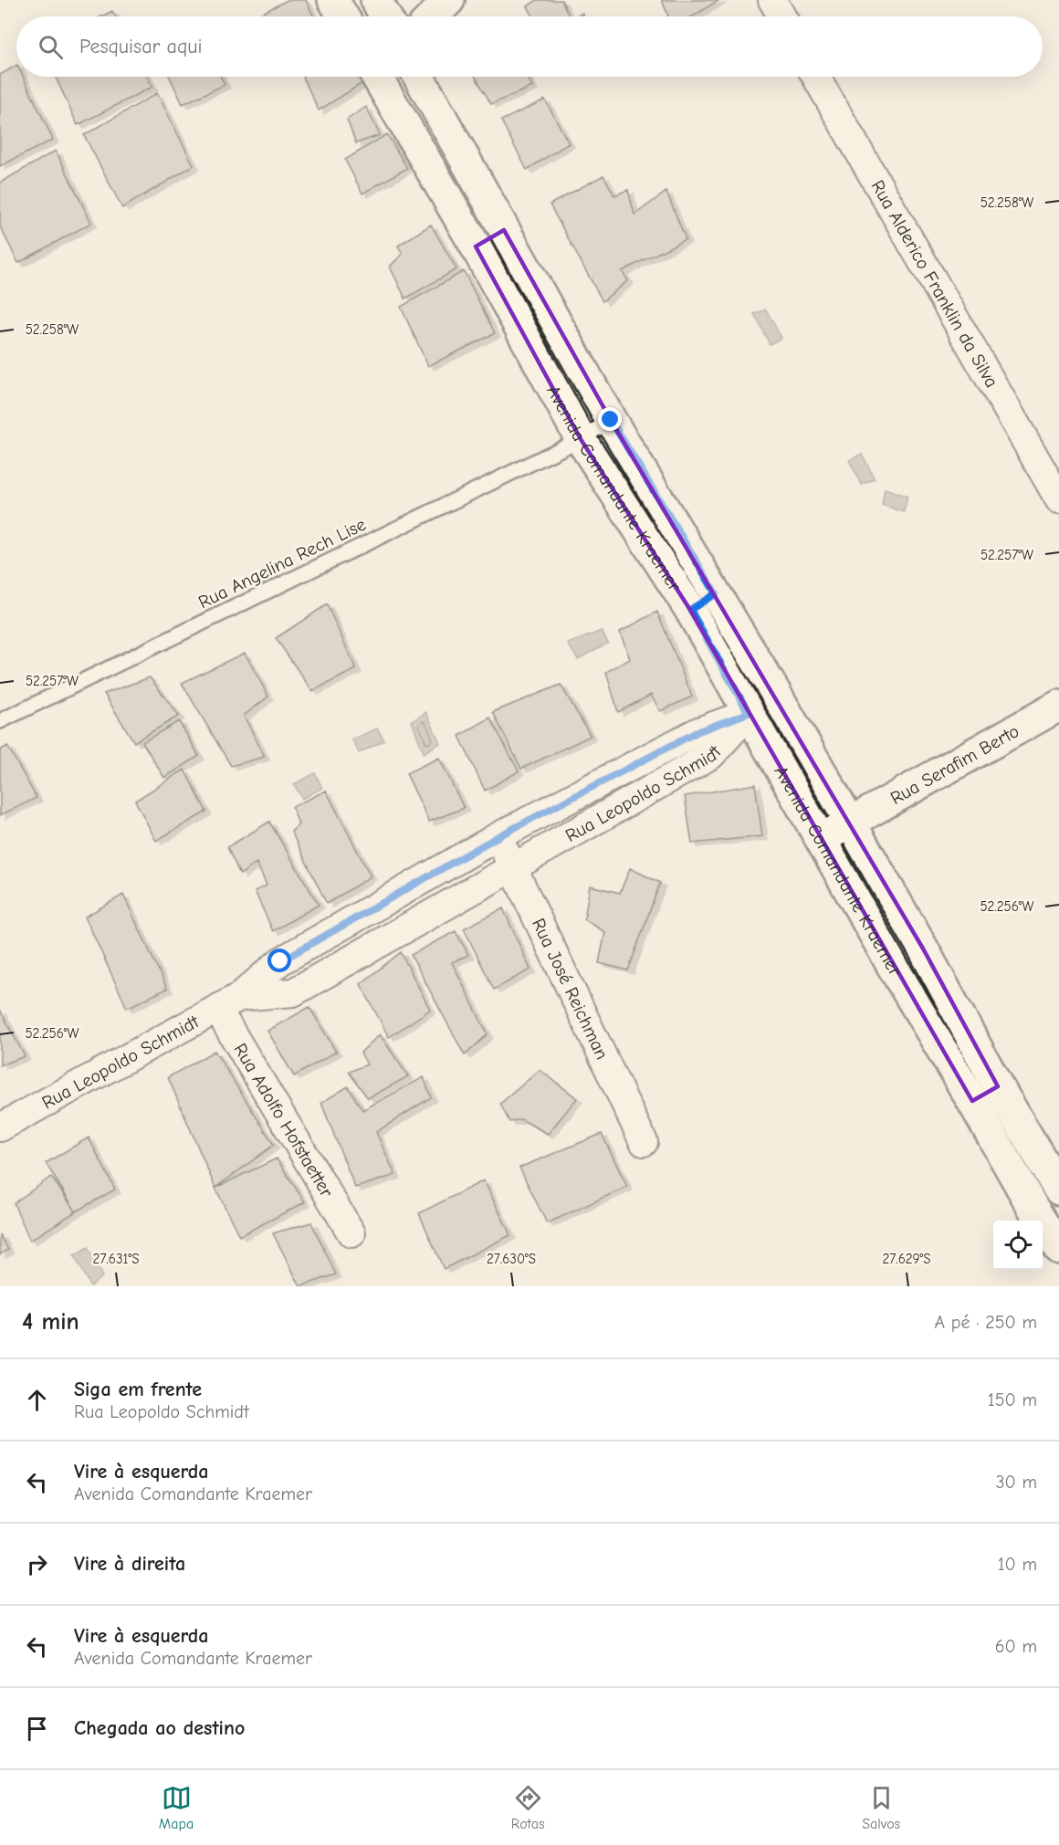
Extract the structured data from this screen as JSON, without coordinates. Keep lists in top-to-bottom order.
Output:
{
  "streets": {
    "main road": ["Avenida Comandante Kraemer", "Rua Serafim Berto"],
    "street": [
      "Rua Alderico Franklin da Silva",
      "Rua Leopoldo Schmidt",
      "Rua José Reichman",
      "Rua Adolfo Hofstaetter"
    ],
    "lane": ["Rua Angelina Rech Lise"]
  },
  "crossings": [
    ["Avenida Comandante Kraemer", "Rua Angelina Rech Lise"],
    ["Avenida Comandante Kraemer", "Rua Serafim Berto"],
    ["Avenida Comandante Kraemer", "Rua Leopoldo Schmidt"],
    ["Rua Leopoldo Schmidt", "Rua José Reichman"],
    ["Rua Leopoldo Schmidt", "Rua Adolfo Hofstaetter"]
  ],
  "page": {
    "search": "Pesquisar aqui",
    "heading": ["4 min", "A pé · 250 m"],
    "list": [
      ["Siga em frente", "Rua Leopoldo Schmidt", "150 m"],
      ["Vire à esquerda", "Avenida Comandante Kraemer", "30 m"],
      ["Vire à direita", "10 m"],
      ["Vire à esquerda", "Avenida Comandante Kraemer", "60 m"],
      "Chegada ao destino"
    ],
    "nav": ["Mapa", "Rotas", "Salvos"]
  },
  "coordinates": [
    "52.258°W",
    "52.257°W",
    "52.256°W",
    "27.631°S",
    "27.630°S",
    "27.629°S"
  ]
}
